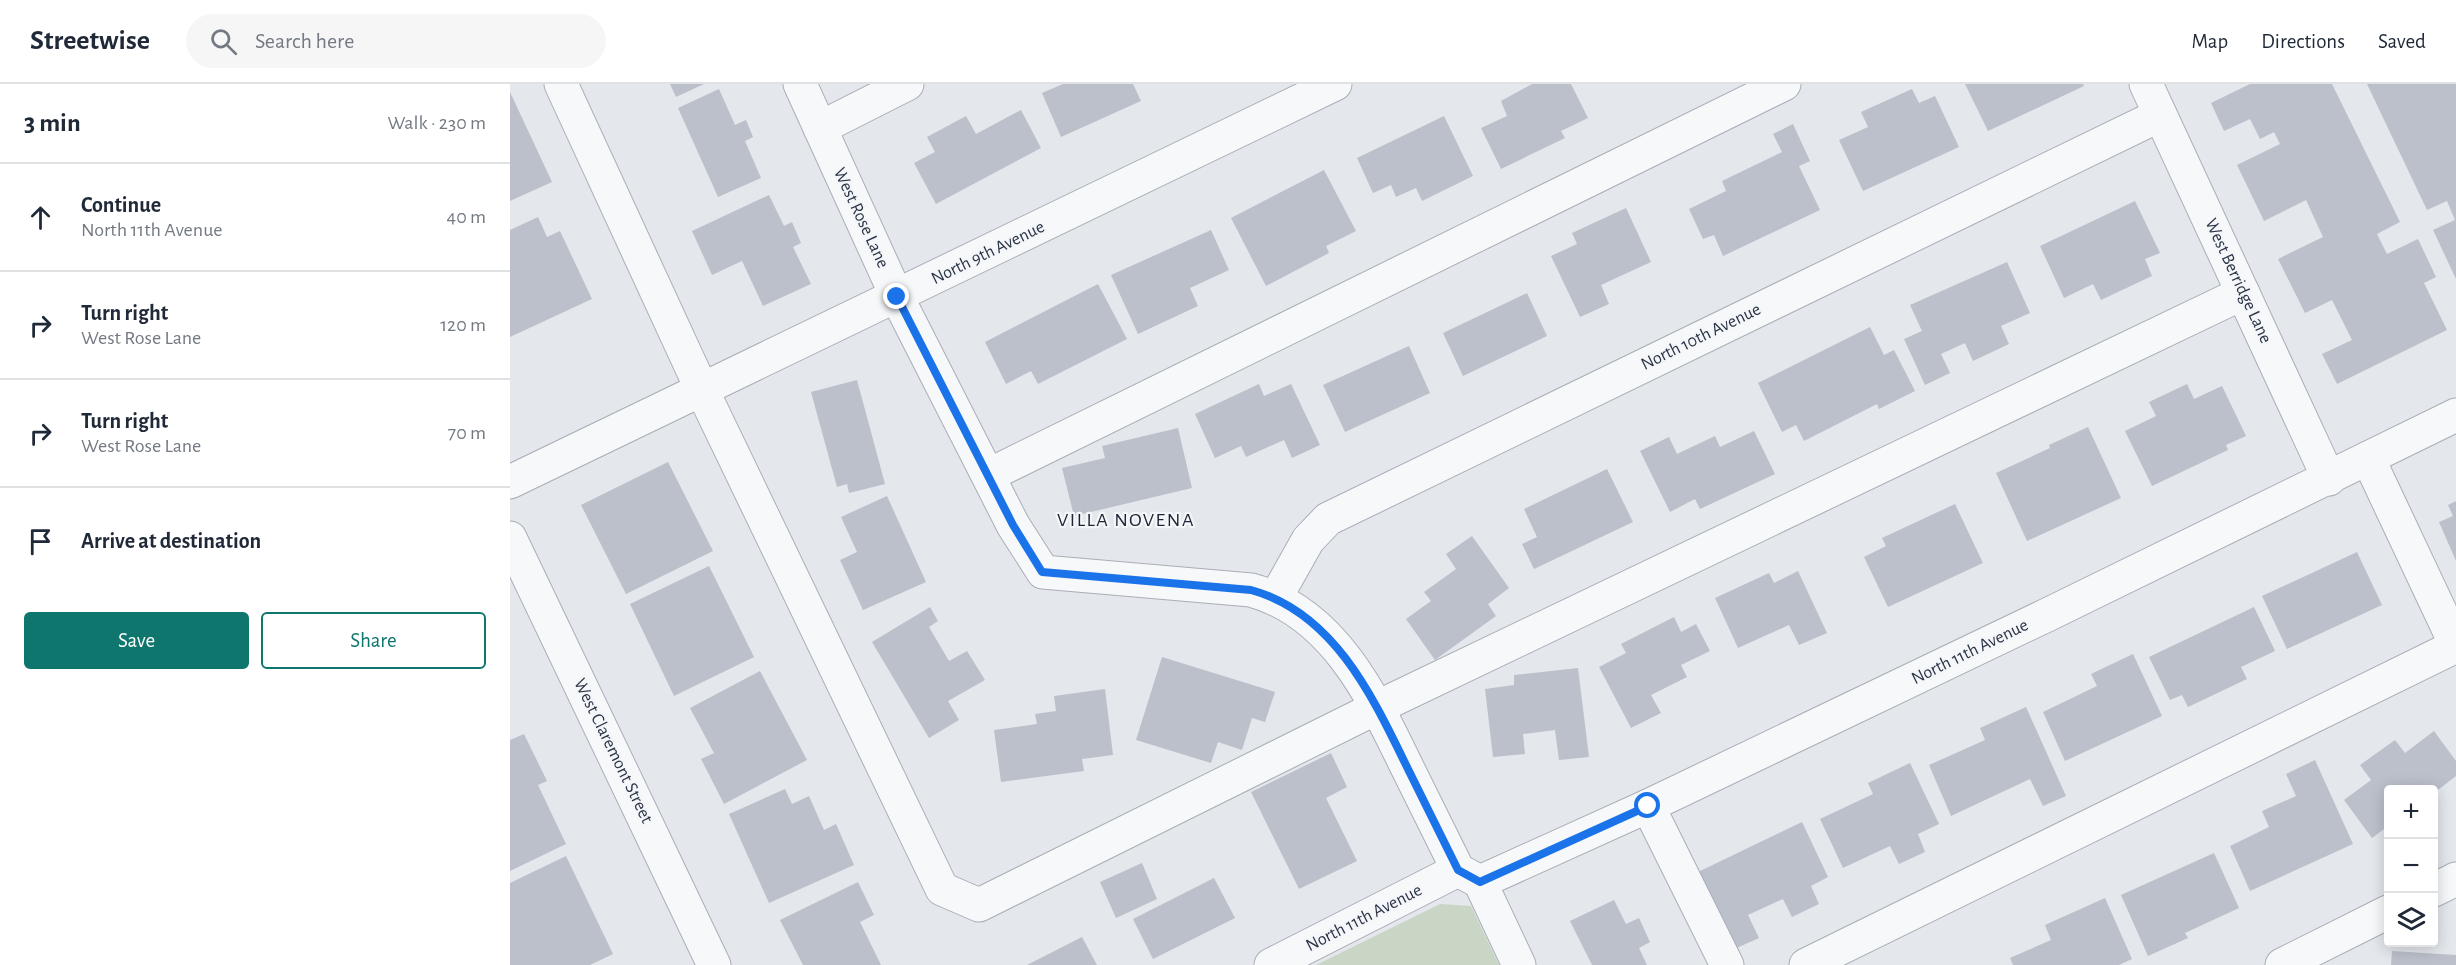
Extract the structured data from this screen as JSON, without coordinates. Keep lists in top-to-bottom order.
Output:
{
  "streets": {
    "street": [
      "West Rose Lane",
      "North 9th Avenue",
      "West Berridge Lane",
      "North 10th Avenue",
      "North 11th Avenue",
      "West Claremont Street"
    ]
  },
  "crossings": [
    ["West Rose Lane", "North 9th Avenue"],
    ["West Rose Lane", "North 10th Avenue"],
    ["West Rose Lane", "North 11th Avenue"],
    ["West Berridge Lane", "North 10th Avenue"],
    ["West Berridge Lane", "North 11th Avenue"]
  ],
  "districts": ["VILLA NOVENA"],
  "page": {
    "header": "Streetwise",
    "search": "Search here",
    "nav": ["Map", "Directions", "Saved"],
    "heading": ["3 min", "Walk · 230 m"],
    "list": [
      ["Continue", "North 11th Avenue", "40 m"],
      ["Turn right", "West Rose Lane", "120 m"],
      ["Turn right", "West Rose Lane", "70 m"],
      "Arrive at destination"
    ],
    "buttons": ["Save", "Share"],
    "map_buttons": ["+", "−"]
  }
}
